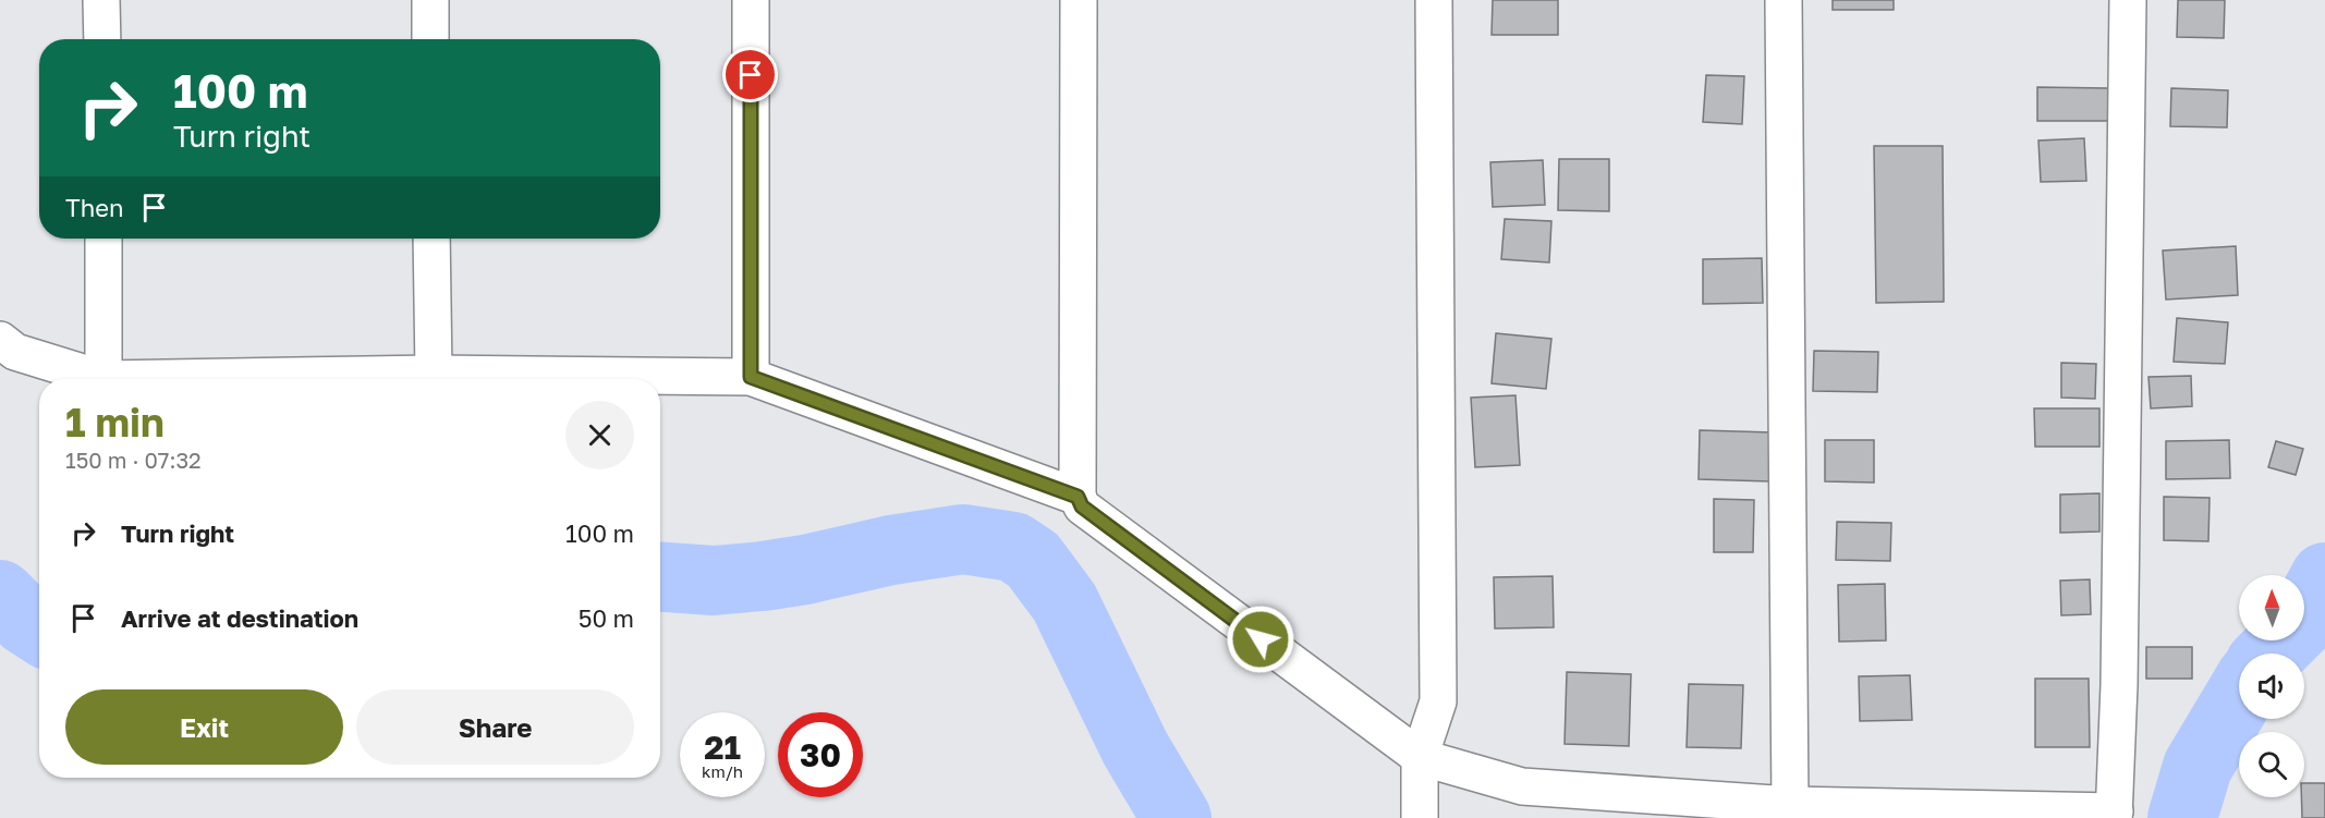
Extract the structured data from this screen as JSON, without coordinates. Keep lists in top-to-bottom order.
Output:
{
  "north": "top",
  "page": {
    "turn": ["100 m", "Turn right"],
    "then": "Then",
    "heading": ["1 min", "150 m · 07:32"],
    "list": [
      {
        "name": "Turn right",
        "value": "100 m"
      },
      {
        "name": "Arrive at destination",
        "value": "50 m"
      }
    ],
    "buttons": ["Exit", "Share"],
    "speed": "21 km/h",
    "limit": "30"
  }
}
